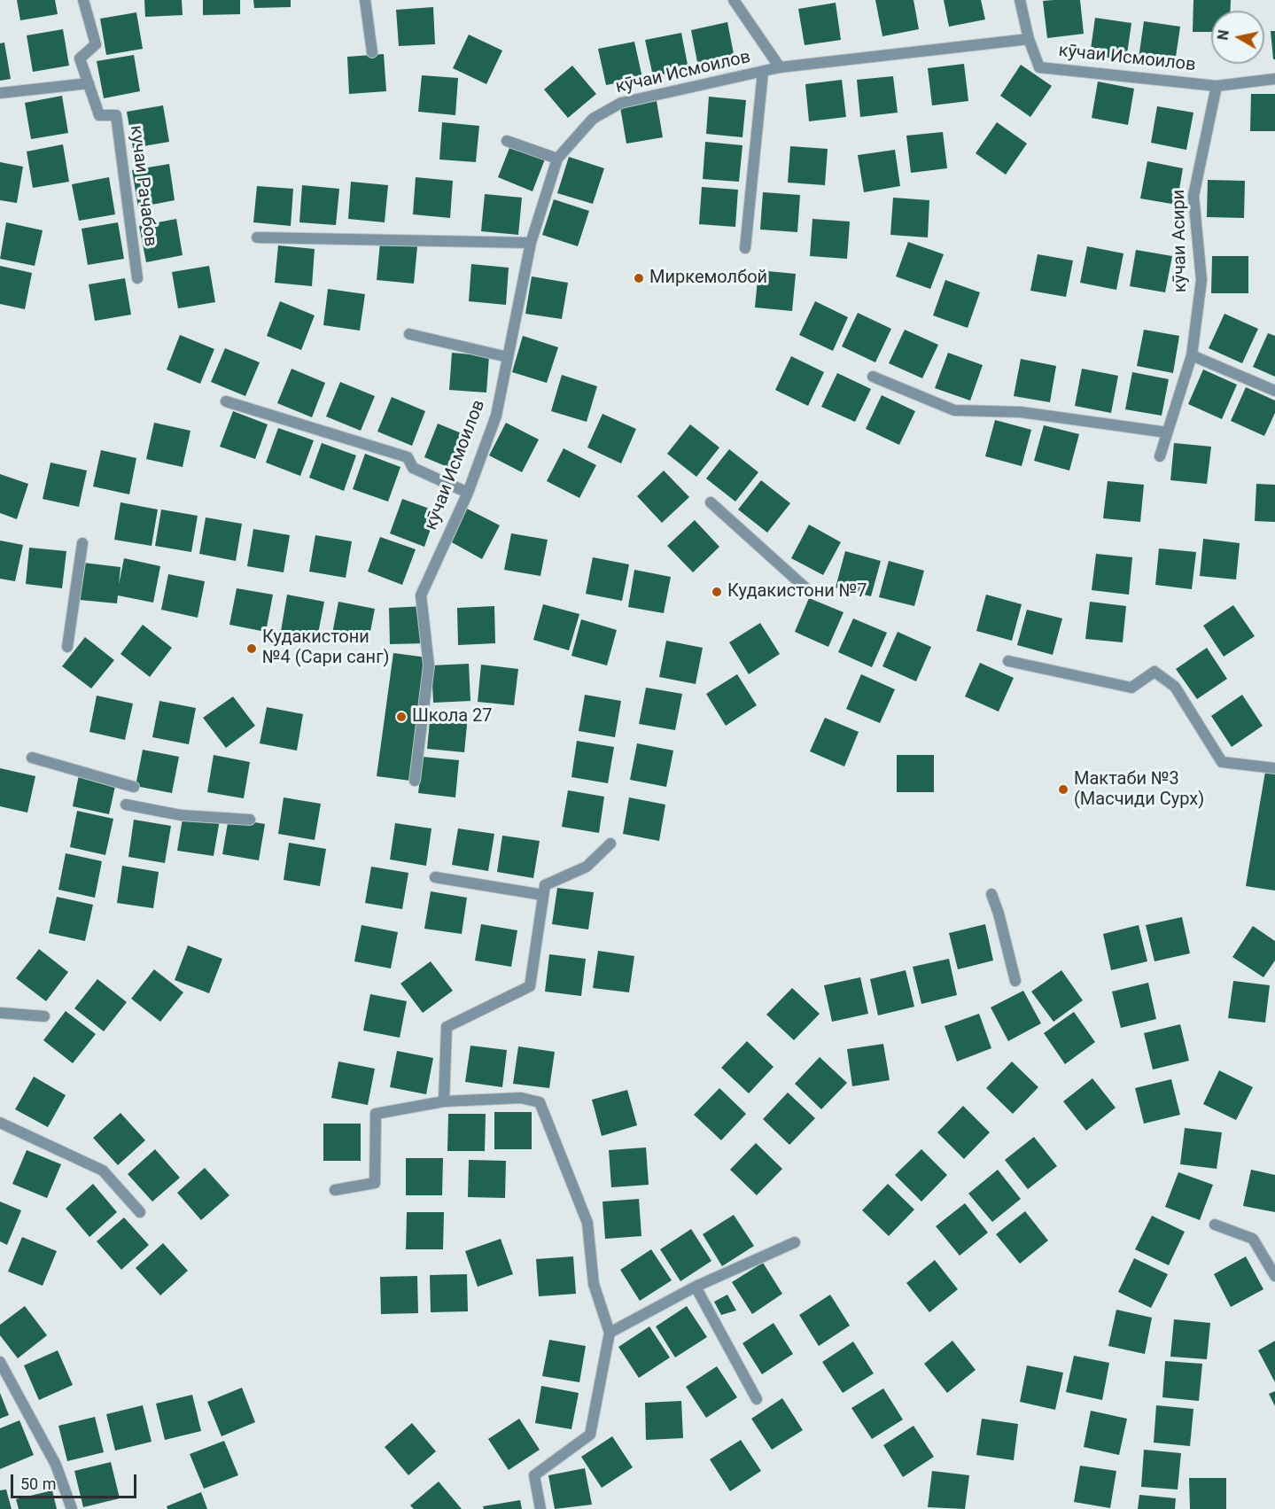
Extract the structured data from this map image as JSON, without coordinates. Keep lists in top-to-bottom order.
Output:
{
  "streets": {
    "street": ["кӯчаи Исмоилов", "кучаи Рачабов", "кӯчаи Асири"]
  },
  "crossings": [
    ["кӯчаи Исмоилов", "кӯчаи Асири"]
  ],
  "places": [
    "Миркемолбой",
    "Кудакистони №7",
    "Кудакистони №4 (Сари санг)",
    "Школа 27",
    "Мактаби №3 (Масчиди Сурх)"
  ],
  "scale_bar": "50 m",
  "north": "left"
}
